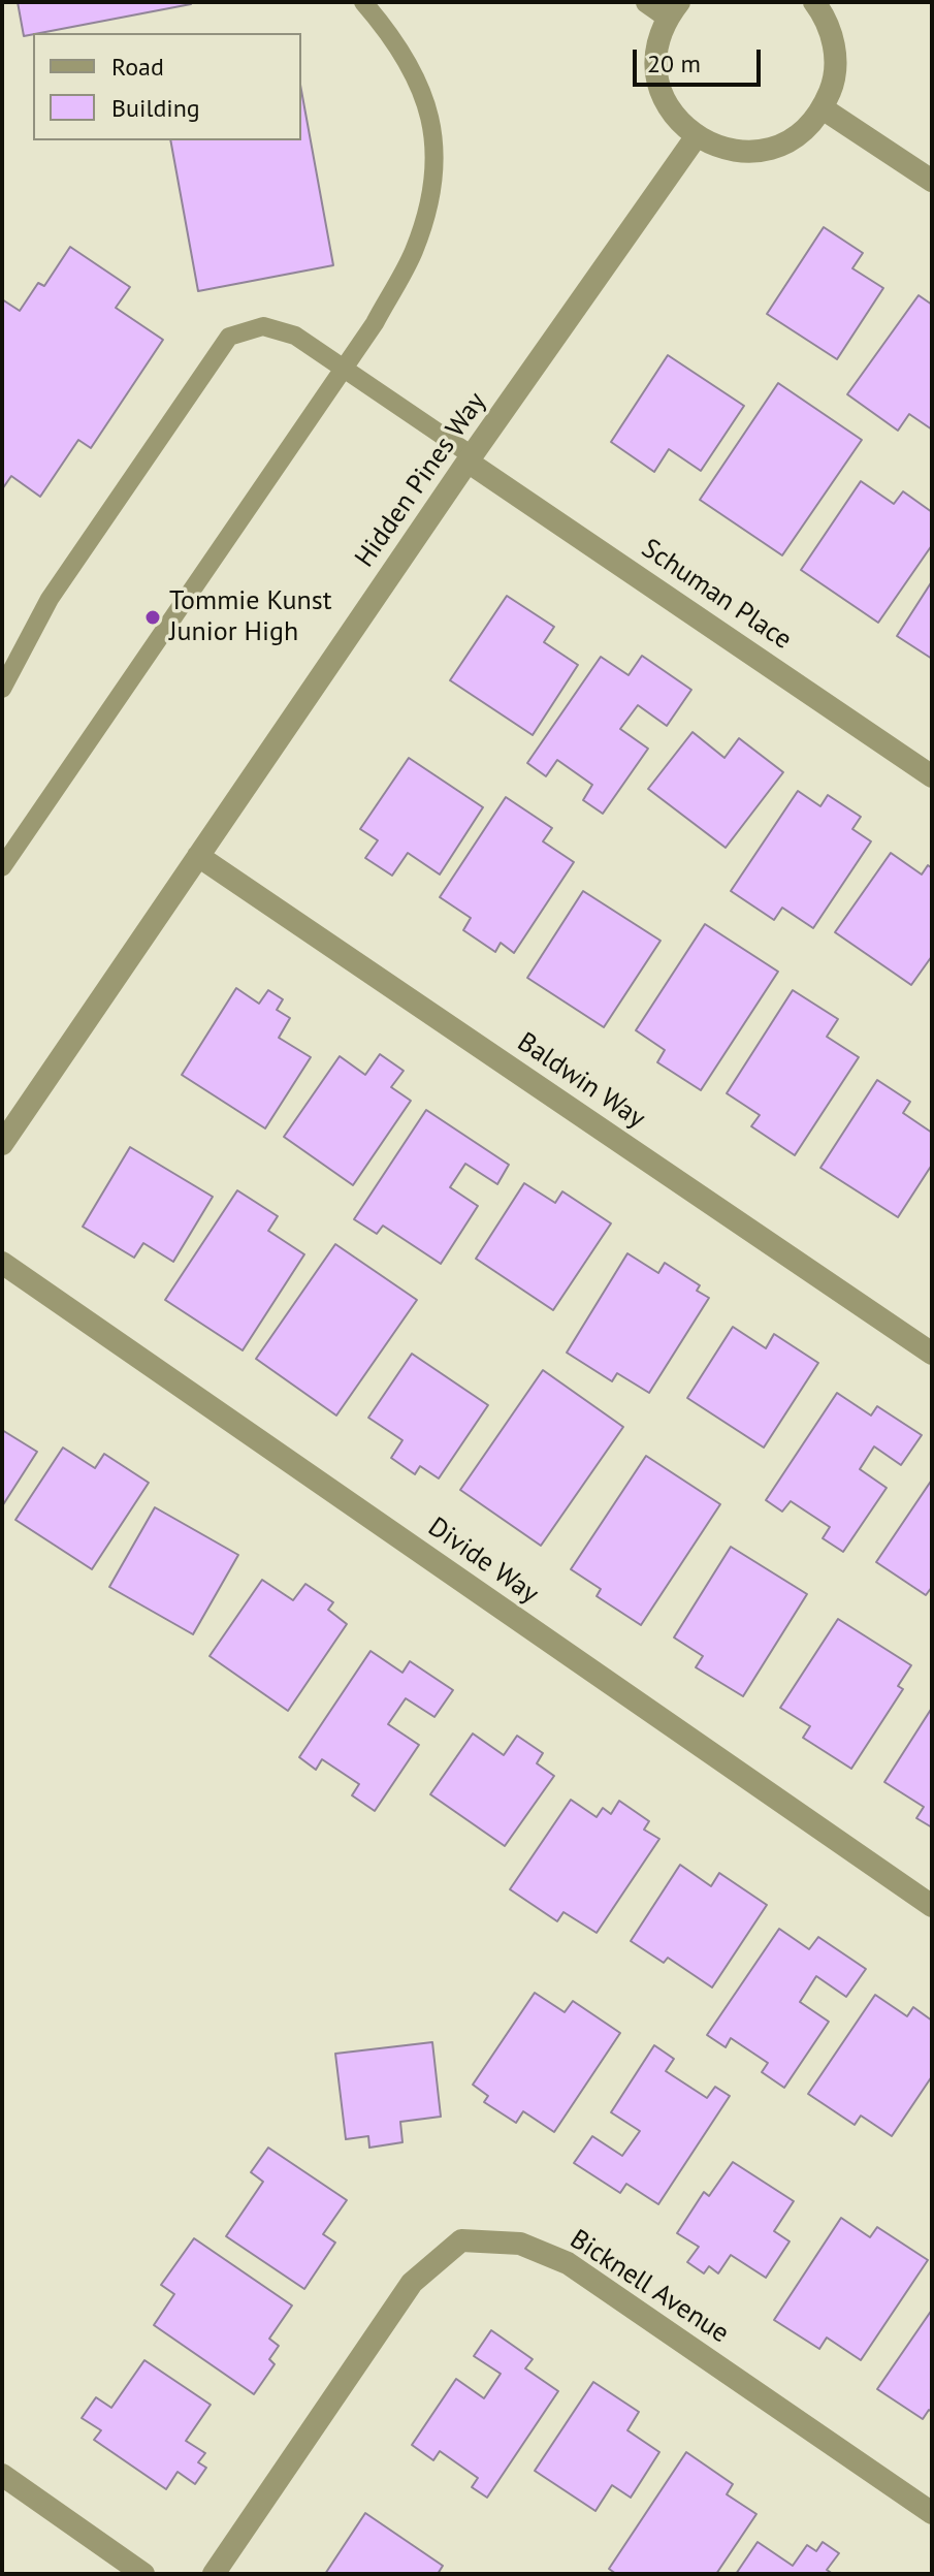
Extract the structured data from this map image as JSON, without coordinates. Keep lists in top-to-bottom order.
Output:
{
  "streets": {
    "street": [
      "Hidden Pines Way",
      "Schuman Place",
      "Baldwin Way",
      "Divide Way",
      "Bicknell Avenue"
    ]
  },
  "crossings": [
    ["Hidden Pines Way", "Schuman Place"],
    ["Hidden Pines Way", "Baldwin Way"]
  ],
  "places": ["Tommie Kunst Junior High"],
  "legend": ["Road", "Building"],
  "scale_bar": "20 m"
}
